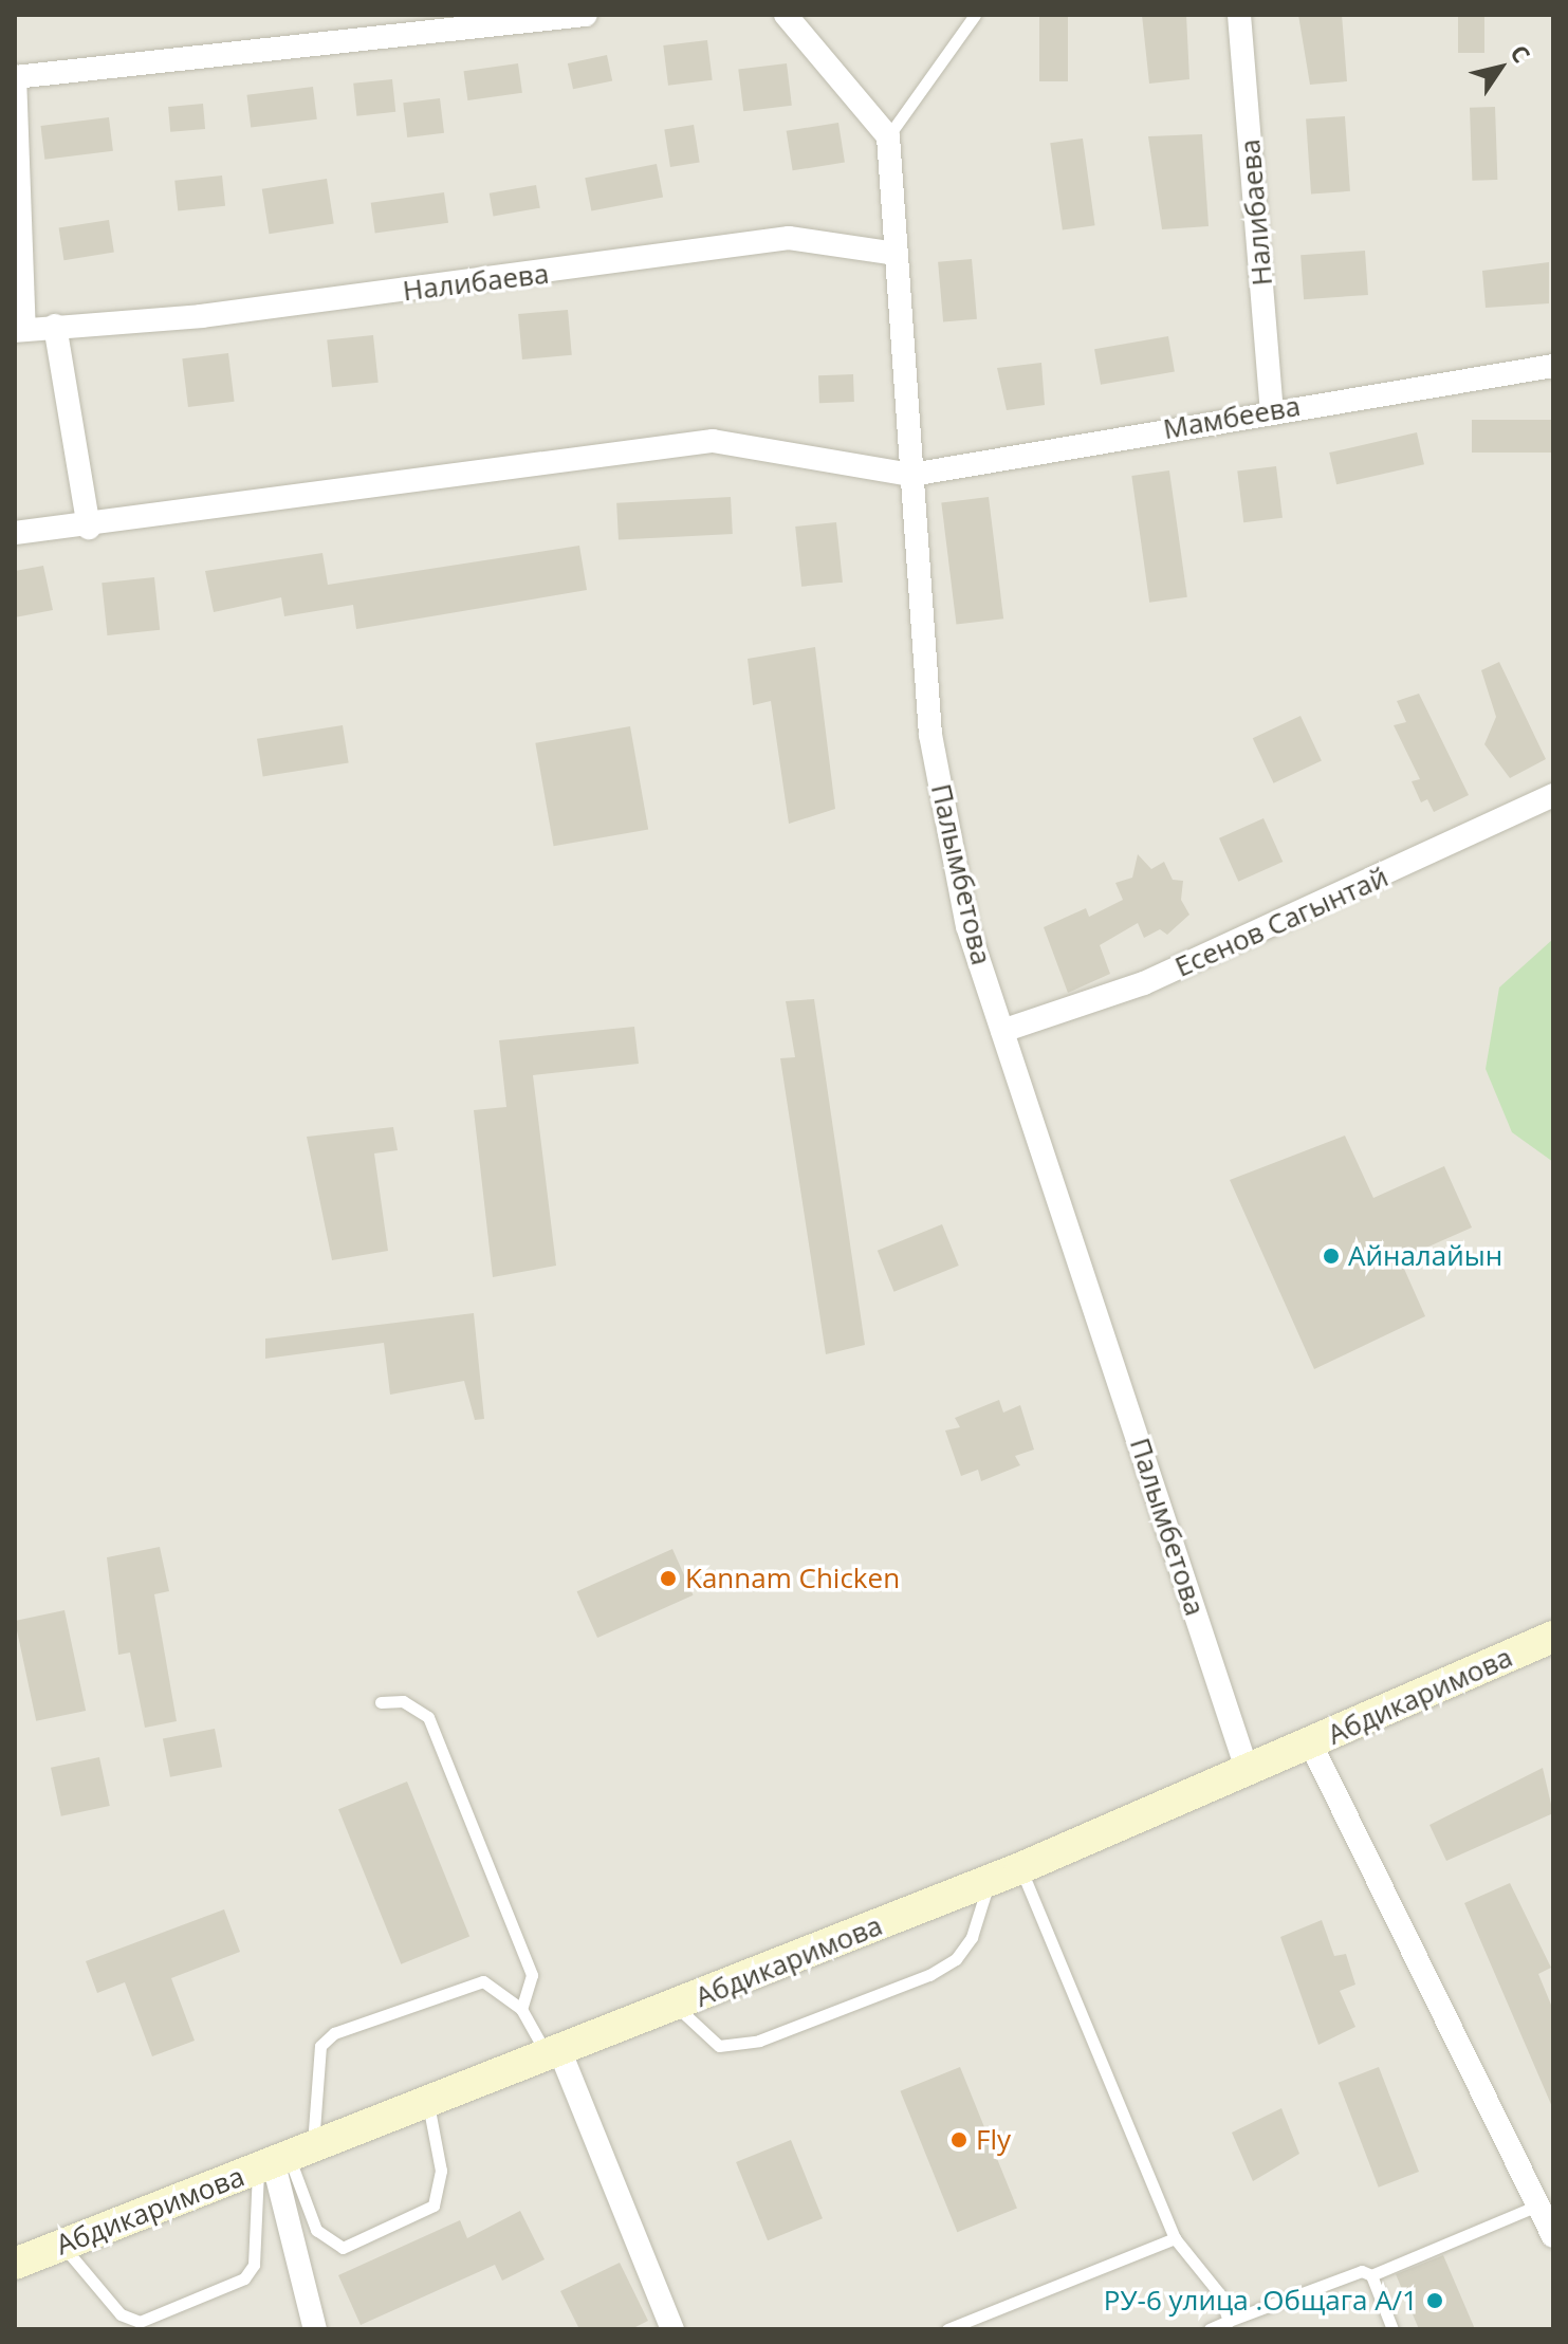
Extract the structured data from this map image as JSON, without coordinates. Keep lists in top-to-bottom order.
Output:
{
  "streets": {
    "main road": ["Абдикаримова"],
    "street": [
      "Налибаева",
      "Мамбеева",
      "Палымбетова",
      "Есенов Сагынтай"
    ]
  },
  "crossings": [
    ["Налибаева", "Мамбеева"],
    ["Налибаева", "Палымбетова"],
    ["Мамбеева", "Палымбетова"],
    ["Палымбетова", "Есенов Сагынтай"],
    ["Палымбетова", "Абдикаримова"]
  ],
  "places": [
    "Айналайын",
    "Kannam Chicken",
    "Fly",
    "РУ-6 улица .Общага А/1"
  ],
  "north": "top right"
}
